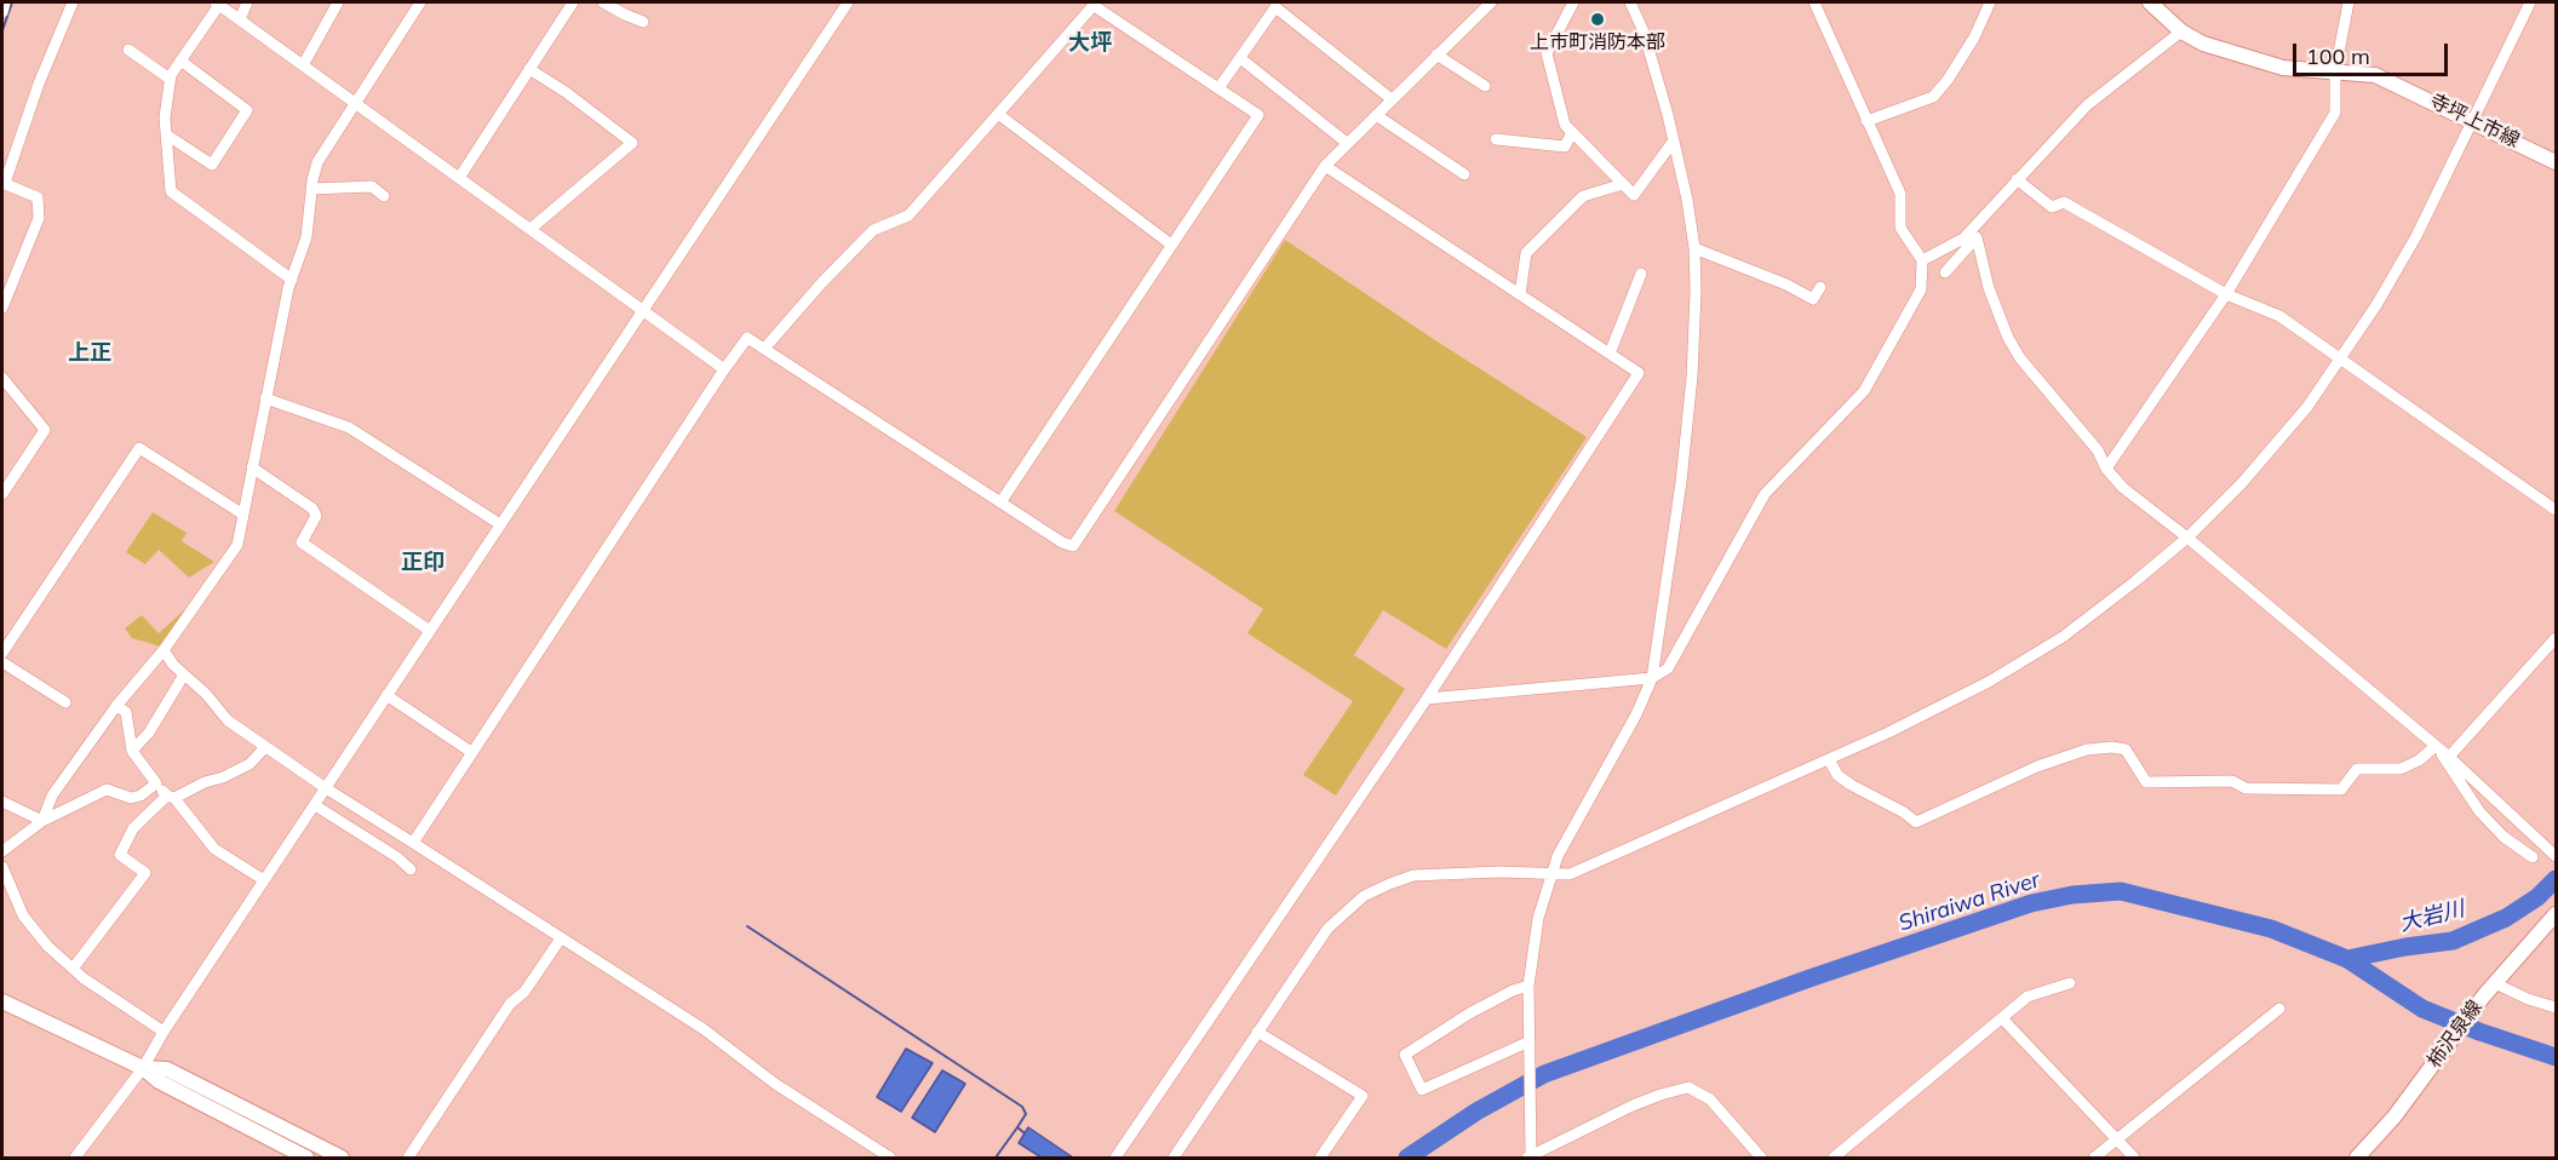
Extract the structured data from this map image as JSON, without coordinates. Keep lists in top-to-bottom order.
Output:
{
  "streets": {
    "main road": ["寺坪上市線", "柿沢泉線"]
  },
  "districts": ["大坪", "上正", "正印"],
  "water": ["Shiraiwa River", "大岩川"],
  "places": ["上市町消防本部"],
  "scale_bar": "100 m"
}
